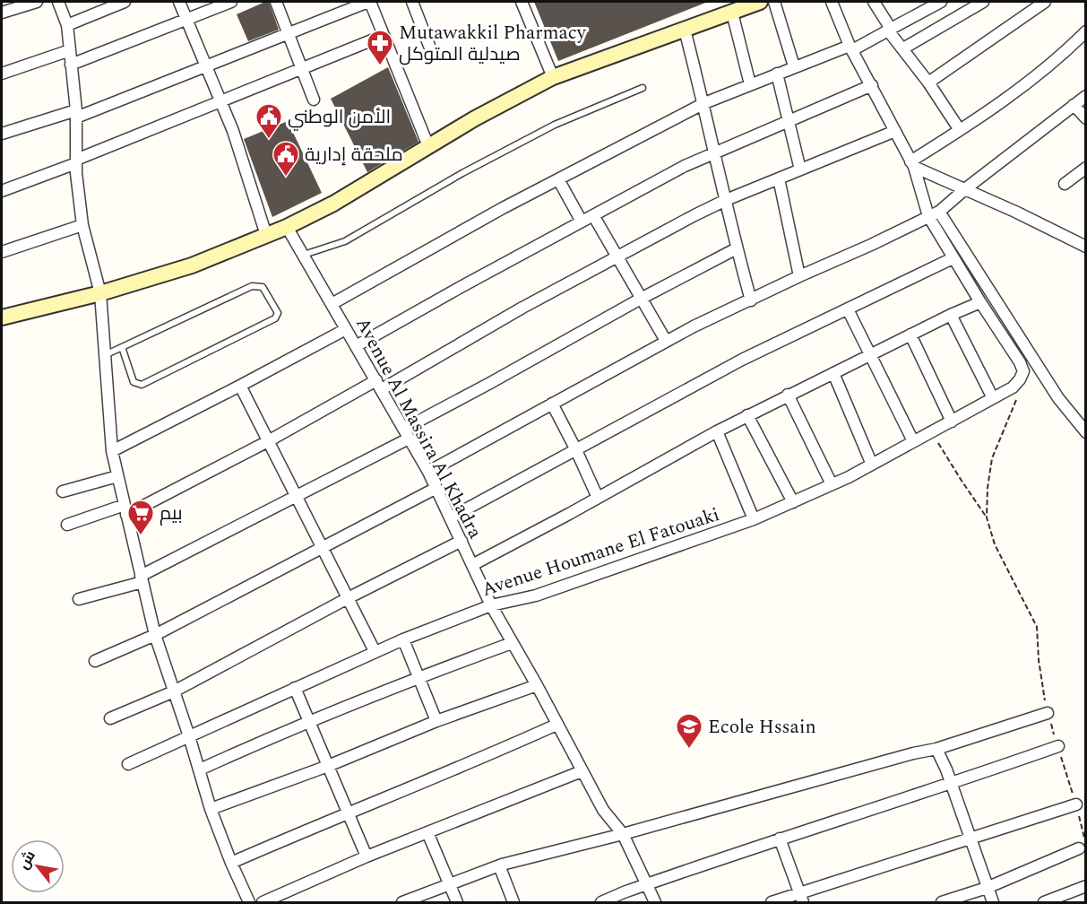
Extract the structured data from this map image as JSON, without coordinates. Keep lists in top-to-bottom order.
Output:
{
  "streets": {
    "street": ["Avenue Al Massira Al Khadra", "Avenue Houmane El Fatouaki"]
  },
  "crossings": [
    ["Avenue Al Massira Al Khadra", "Avenue Houmane El Fatouaki"]
  ],
  "places": {
    "pharmacy": ["Mutawakkil Pharmacy صيدلية المتوكل"],
    "public building": ["الأمن الوطني", "ملحقة إدارية"],
    "supermarket": ["بيم"],
    "school or university": ["Ecole Hssain"]
  },
  "north": "top left"
}
